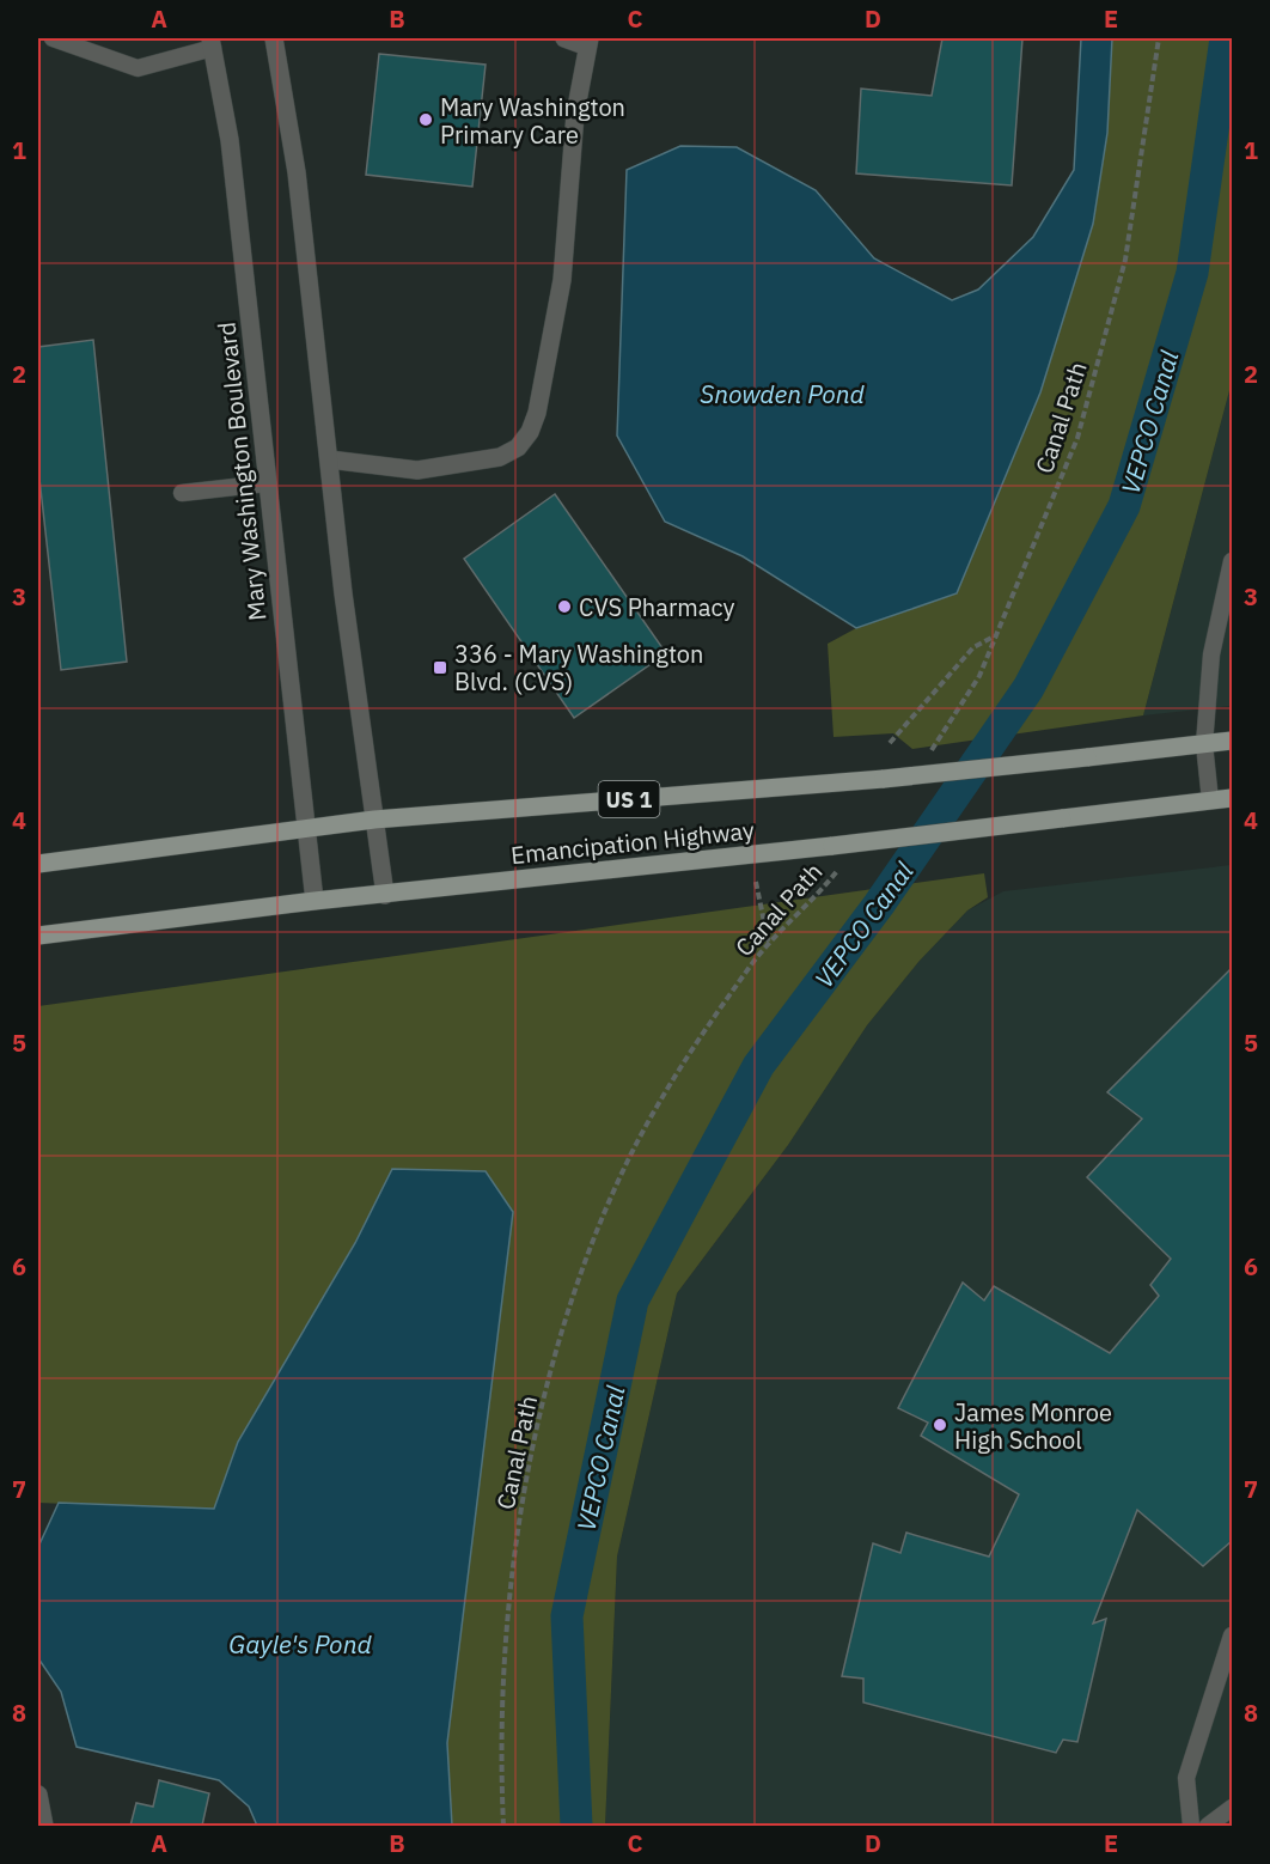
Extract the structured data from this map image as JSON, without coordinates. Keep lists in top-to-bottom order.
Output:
{
  "streets": {
    "main road": ["US 1", "Emancipation Highway"],
    "street": ["Mary Washington Boulevard"],
    "path": ["Canal Path"]
  },
  "crossings": [
    ["Mary Washington Boulevard", "Emancipation Highway"]
  ],
  "water": ["Snowden Pond", "VEPCO Canal", "Gayle's Pond"],
  "places": {
    "other": ["Mary Washington Primary Care", "CVS Pharmacy", "James Monroe High School"],
    "transit": ["336 - Mary Washington Blvd. (CVS)"]
  },
  "grid": {
    "columns": [
      "A",
      "B",
      "C",
      "D",
      "E"
    ],
    "rows": [
      "1",
      "2",
      "3",
      "4",
      "5",
      "6",
      "7",
      "8"
    ]
  }
}
